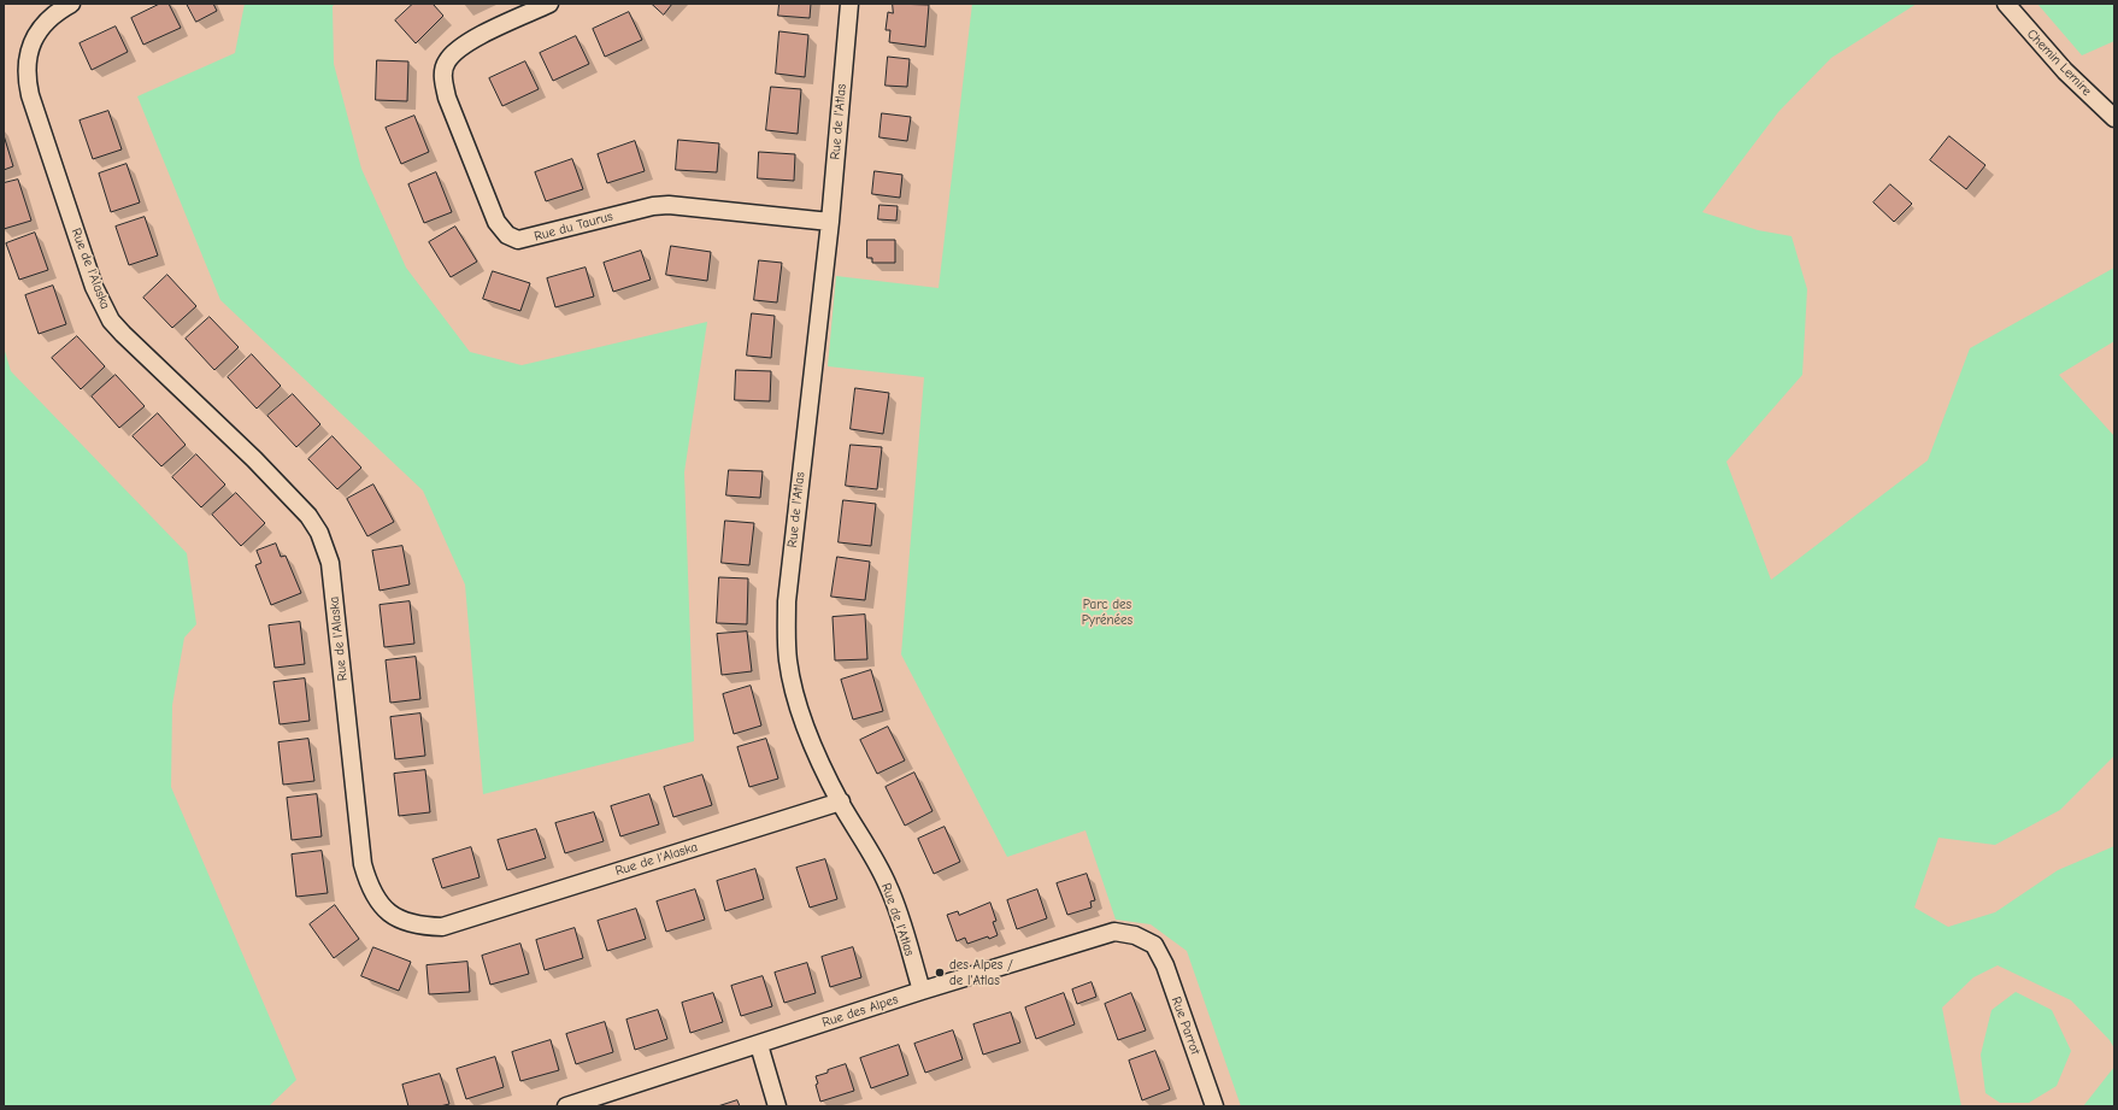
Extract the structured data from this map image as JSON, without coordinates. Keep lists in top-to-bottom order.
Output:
{
  "streets": {
    "street": [
      "Chemin Lemire",
      "Rue de l'Atlas",
      "Rue du Taurus",
      "Rue de l'Alaska",
      "Rue des Alpes",
      "Rue Parrot"
    ]
  },
  "crossings": [
    ["Rue de l'Atlas", "Rue du Taurus"],
    ["Rue de l'Atlas", "Rue de l'Alaska"],
    ["Rue de l'Atlas", "Rue des Alpes"],
    ["Rue des Alpes", "Rue Parrot"]
  ],
  "parks": ["Parc des Pyrénées"],
  "places": ["des Alpes / de l'Atlas"]
}
